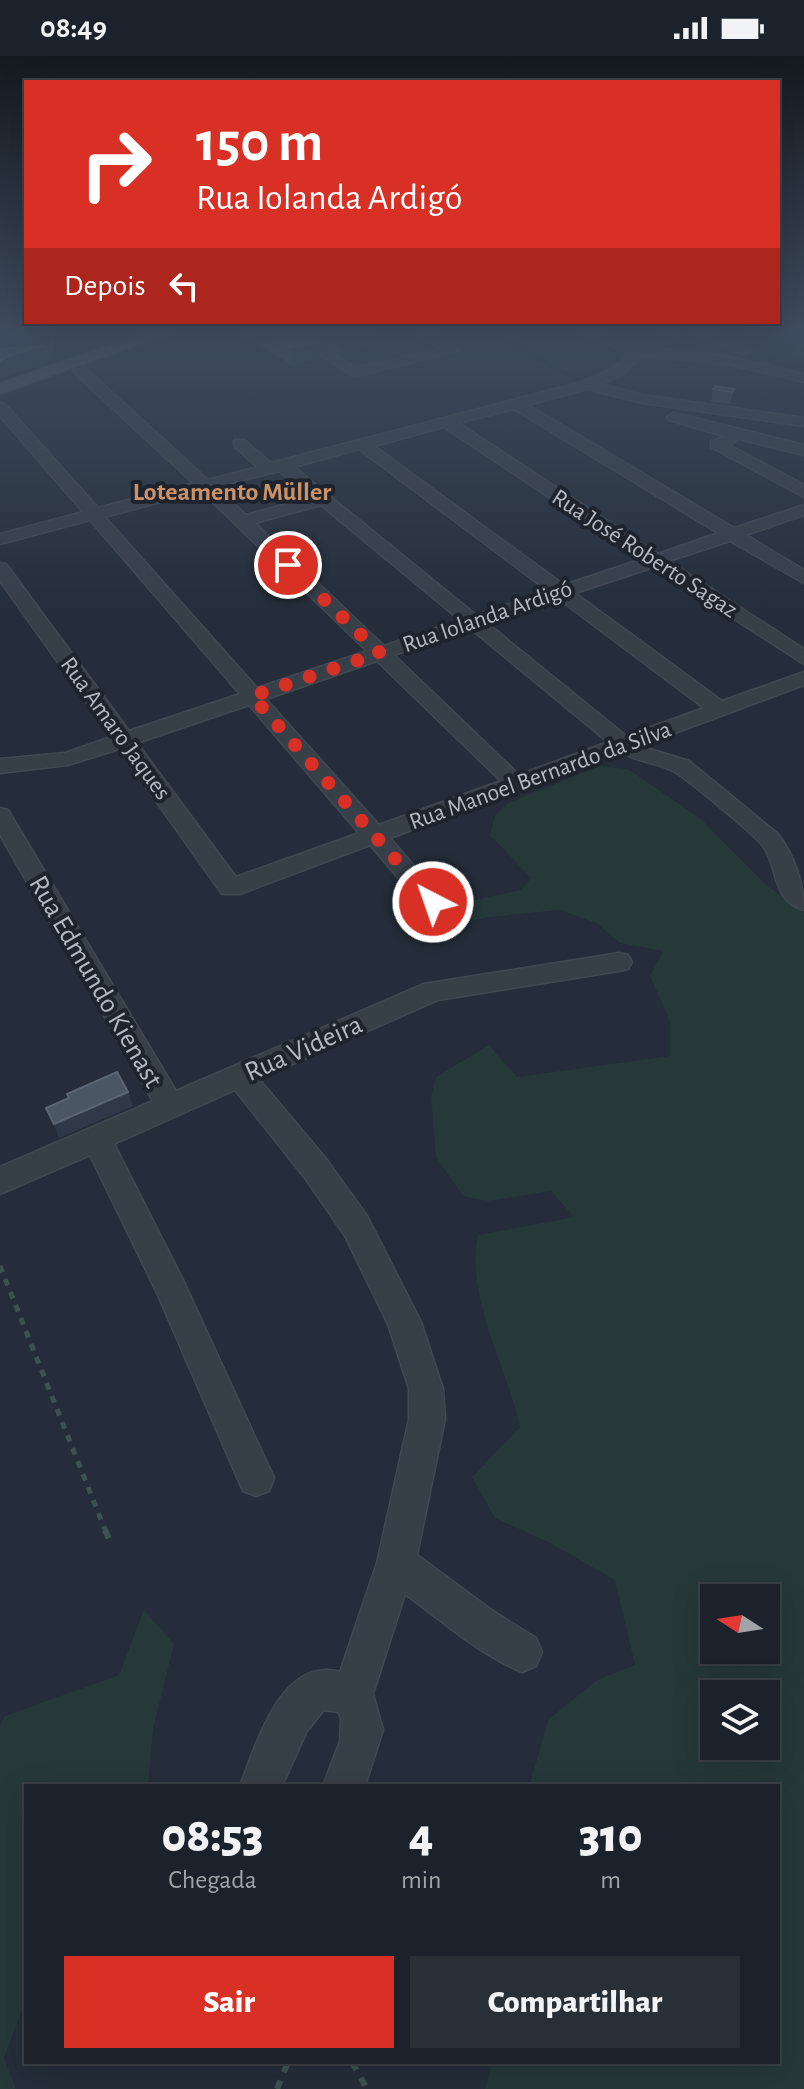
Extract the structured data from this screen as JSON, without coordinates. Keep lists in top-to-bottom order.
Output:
{
  "streets": {
    "street": [
      "Rua José Roberto Sagaz",
      "Rua Iolanda Ardigó",
      "Rua Amaro Jaques",
      "Rua Manoel Bernardo da Silva",
      "Rua Edmundo Kienast",
      "Rua Videira"
    ]
  },
  "crossings": [
    ["Rua José Roberto Sagaz", "Rua Iolanda Ardigó"],
    ["Rua Iolanda Ardigó", "Rua Amaro Jaques"],
    ["Rua Amaro Jaques", "Rua Manoel Bernardo da Silva"],
    ["Rua Edmundo Kienast", "Rua Videira"]
  ],
  "districts": ["Loteamento Müller"],
  "north": "left",
  "page": {
    "status": "08:49",
    "turn": ["150 m", "Rua Iolanda Ardigó"],
    "then": "Depois",
    "eta": [
      "08:53",
      "Chegada",
      "4",
      "min",
      "310",
      "m"
    ],
    "buttons": ["Sair", "Compartilhar"]
  }
}
